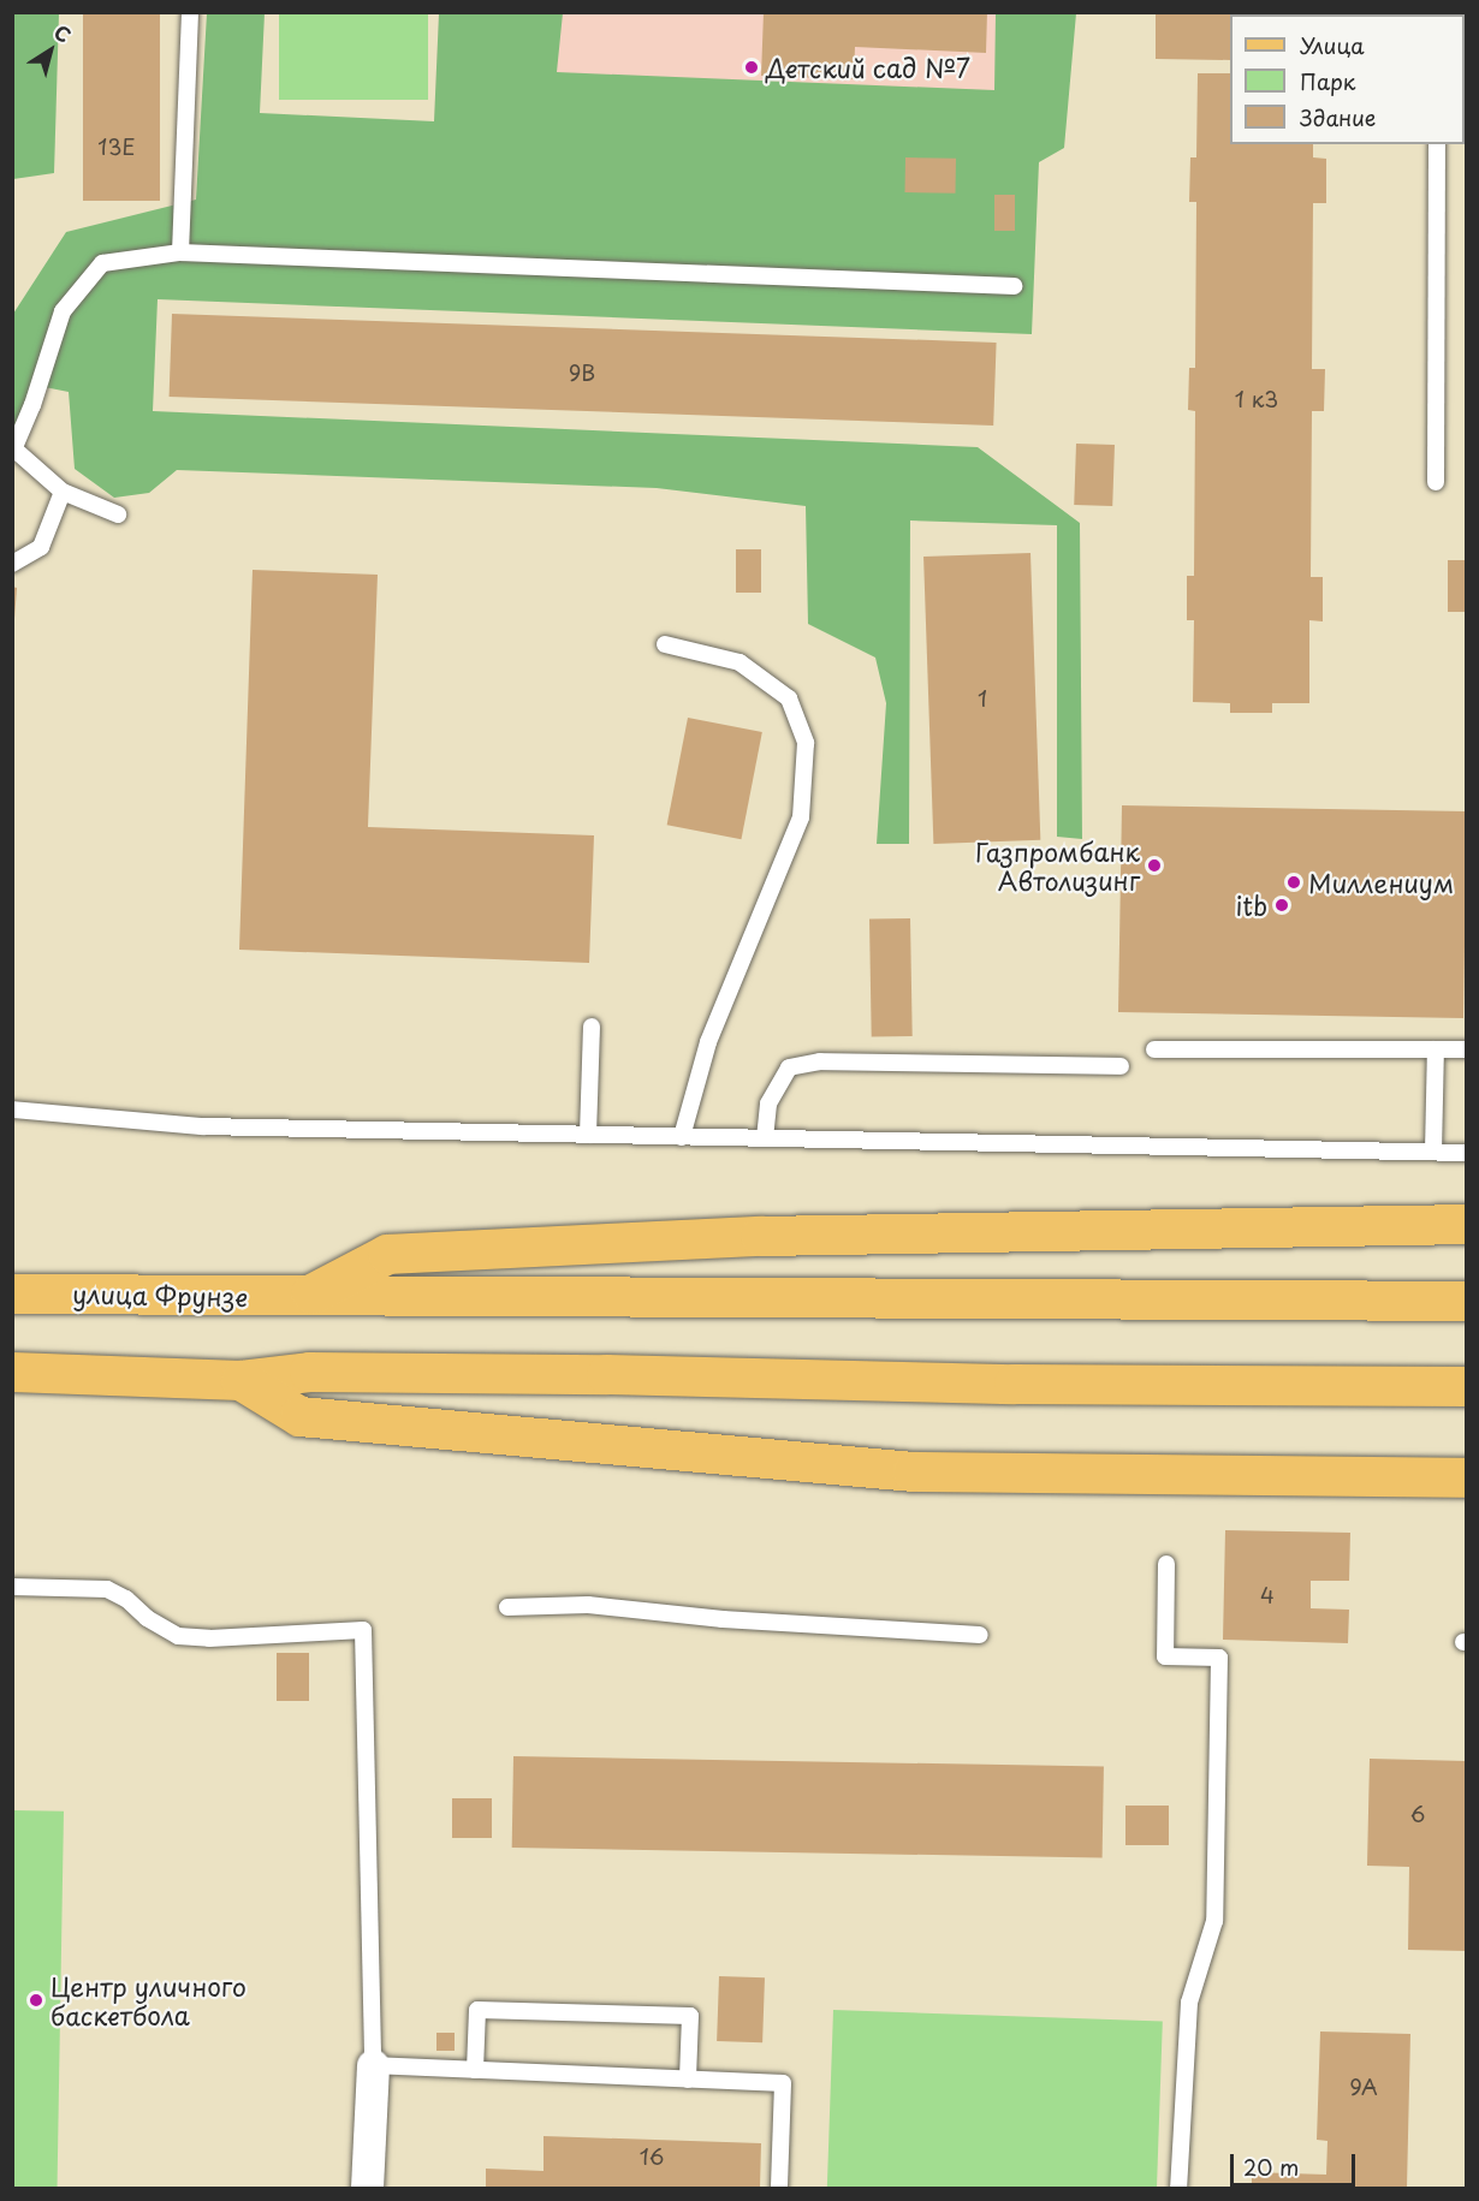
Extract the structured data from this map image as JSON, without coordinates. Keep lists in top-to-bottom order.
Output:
{
  "streets": {
    "main road": ["улица Фрунзе"]
  },
  "places": [
    "Детский сад №7",
    "Газпромбанк Автолизинг",
    "Миллениум",
    "itb",
    "Центр уличного баскетбола"
  ],
  "house_numbers": [
    "13Е",
    "9В",
    "1 к3",
    "1",
    "4",
    "6",
    "9А",
    "16"
  ],
  "legend": ["Улица", "Парк", "Здание"],
  "scale_bar": "20 m",
  "north": "top right"
}
